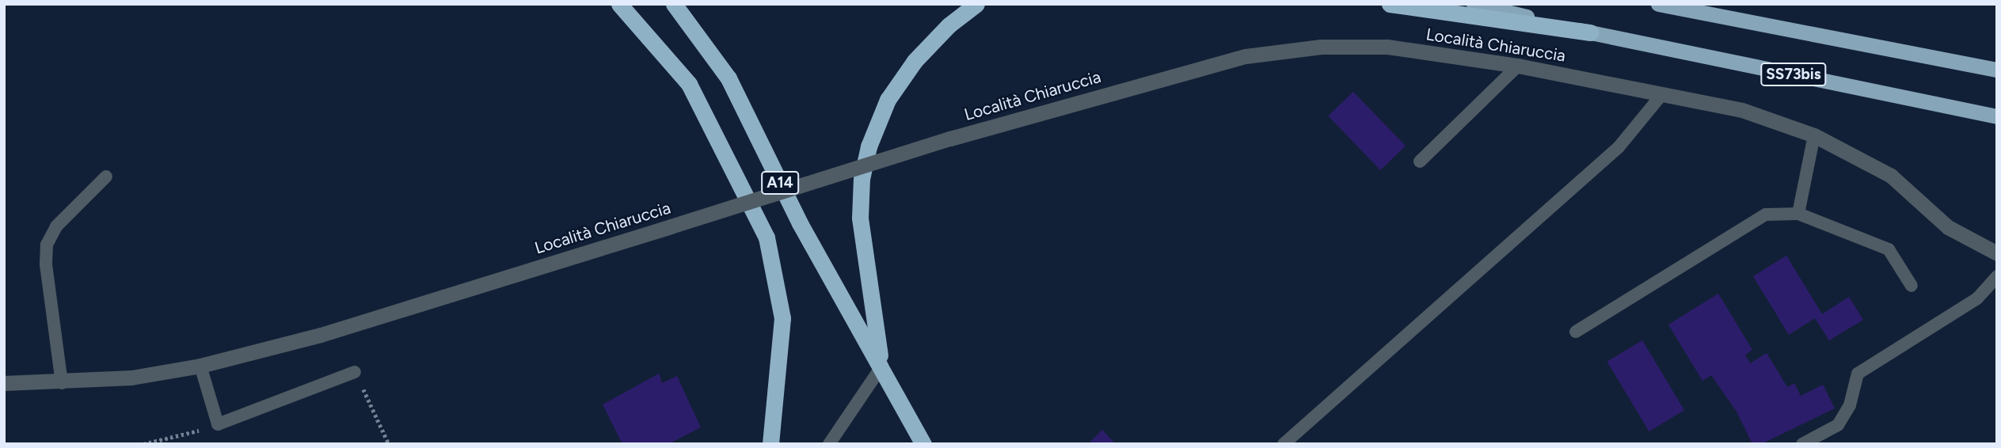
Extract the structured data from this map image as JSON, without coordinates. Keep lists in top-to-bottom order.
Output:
{
  "streets": {
    "highway": ["SS73bis", "A14"],
    "street": ["Località Chiaruccia"]
  }
}
